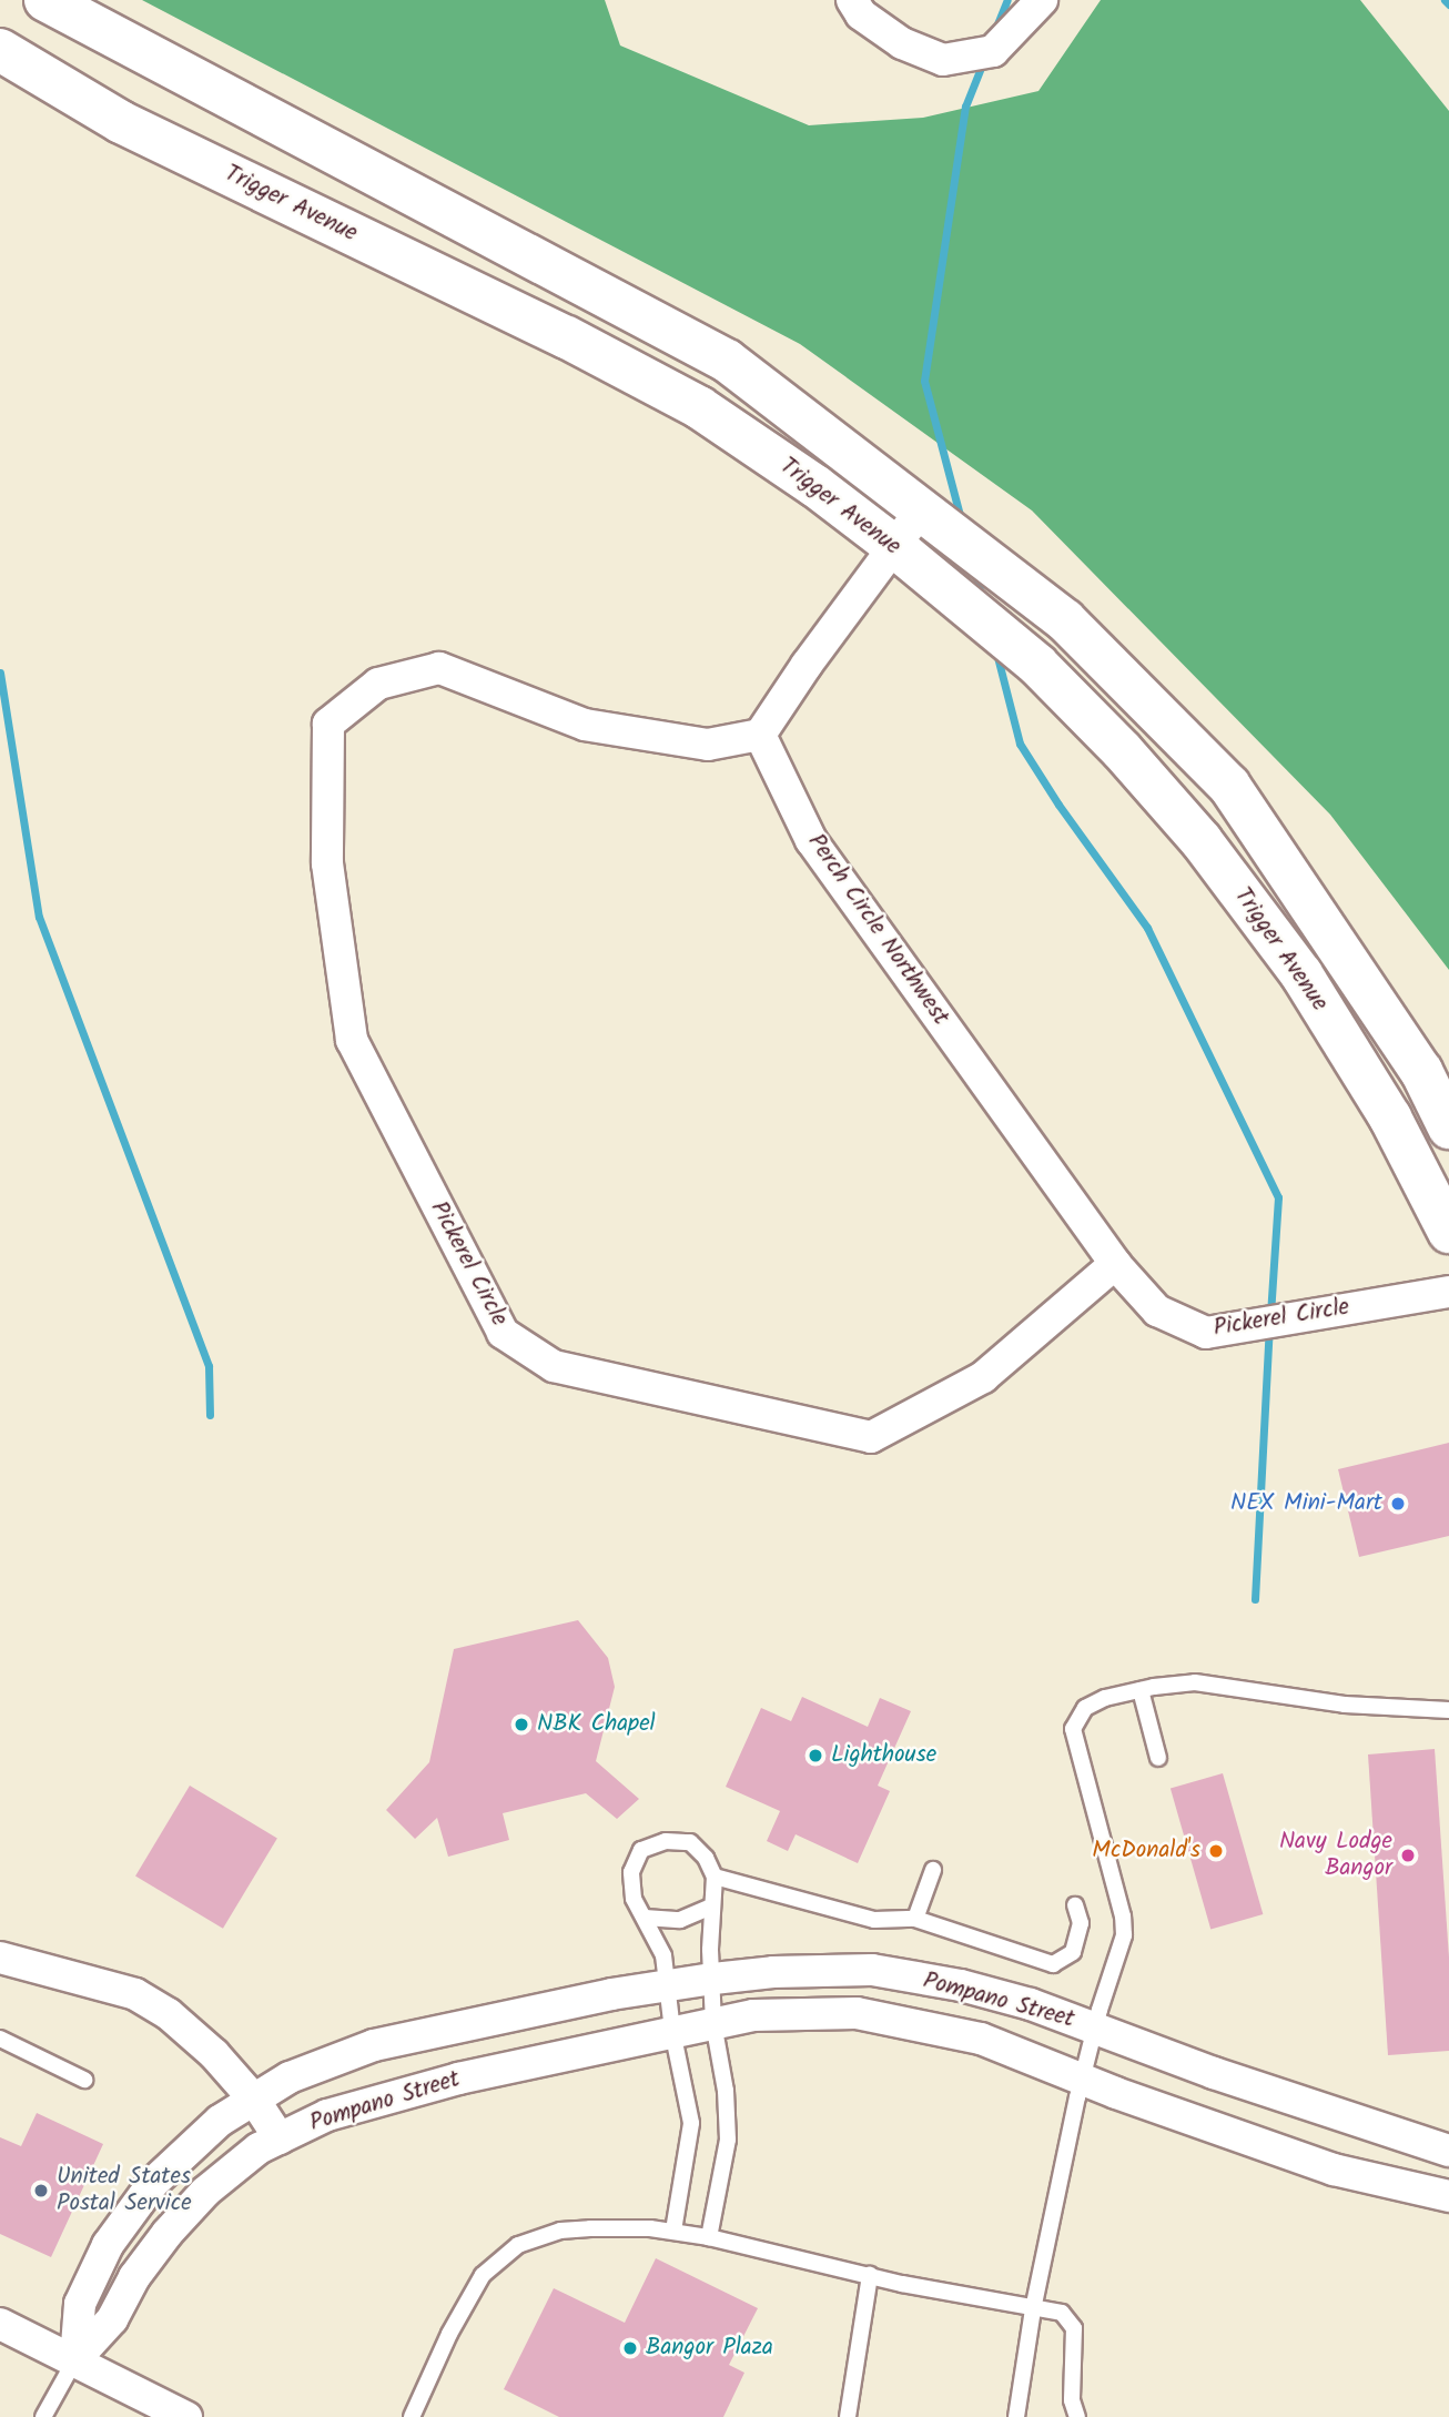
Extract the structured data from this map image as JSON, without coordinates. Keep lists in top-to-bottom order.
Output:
{
  "streets": {
    "main road": ["Trigger Avenue"],
    "street": ["Perch Circle Northwest", "Pickerel Circle", "Pompano Street"]
  },
  "crossings": [
    ["Perch Circle Northwest", "Pickerel Circle"]
  ],
  "places": [
    "NEX Mini-Mart",
    "NBK Chapel",
    "Lighthouse",
    "McDonald's",
    "Navy Lodge Bangor",
    "United States Postal Service",
    "Bangor Plaza"
  ]
}
